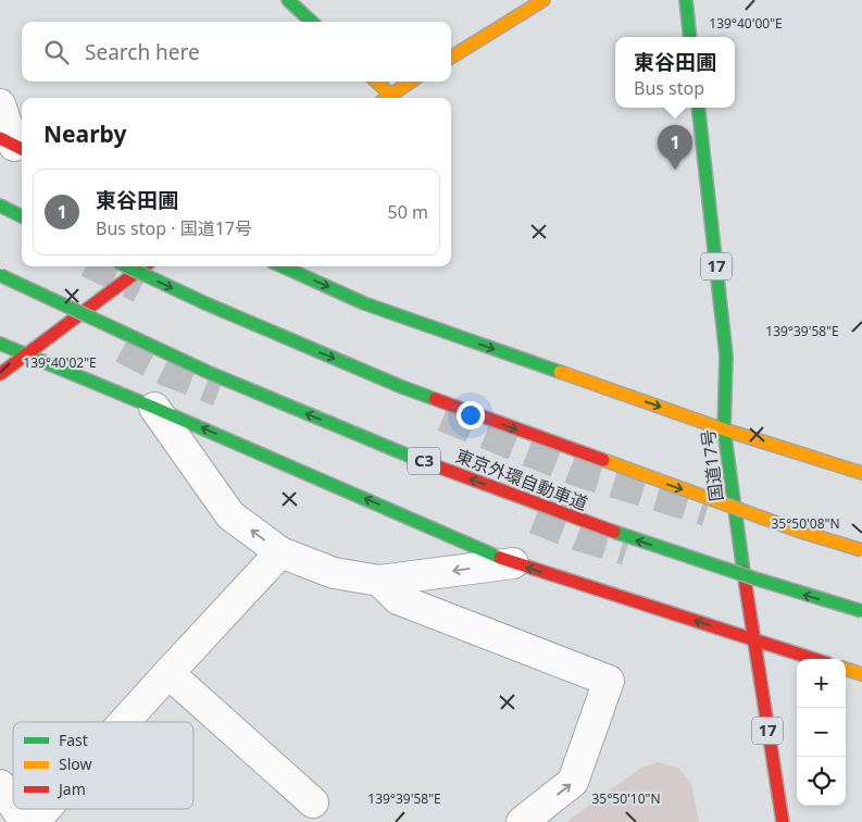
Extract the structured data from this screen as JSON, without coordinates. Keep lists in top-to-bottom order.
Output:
{
  "streets": {
    "main road": [
      "17",
      "C3",
      "国道17号",
      "東京外環自動車道"
    ]
  },
  "legend": ["Fast", "Slow", "Jam"],
  "page": {
    "search": "Search here",
    "popup": ["東谷田圃", "Bus stop"],
    "heading": "Nearby",
    "pins": "1",
    "list": [
      {
        "mark": "1",
        "name": "東谷田圃",
        "note": "Bus stop · 国道17号",
        "value": "50 m"
      }
    ],
    "map_buttons": ["+", "−"]
  },
  "coordinates": [
    "139°40'00\"E",
    "139°39'58\"E",
    "139°40'02\"E",
    "35°50'08\"N",
    "35°50'10\"N"
  ]
}
